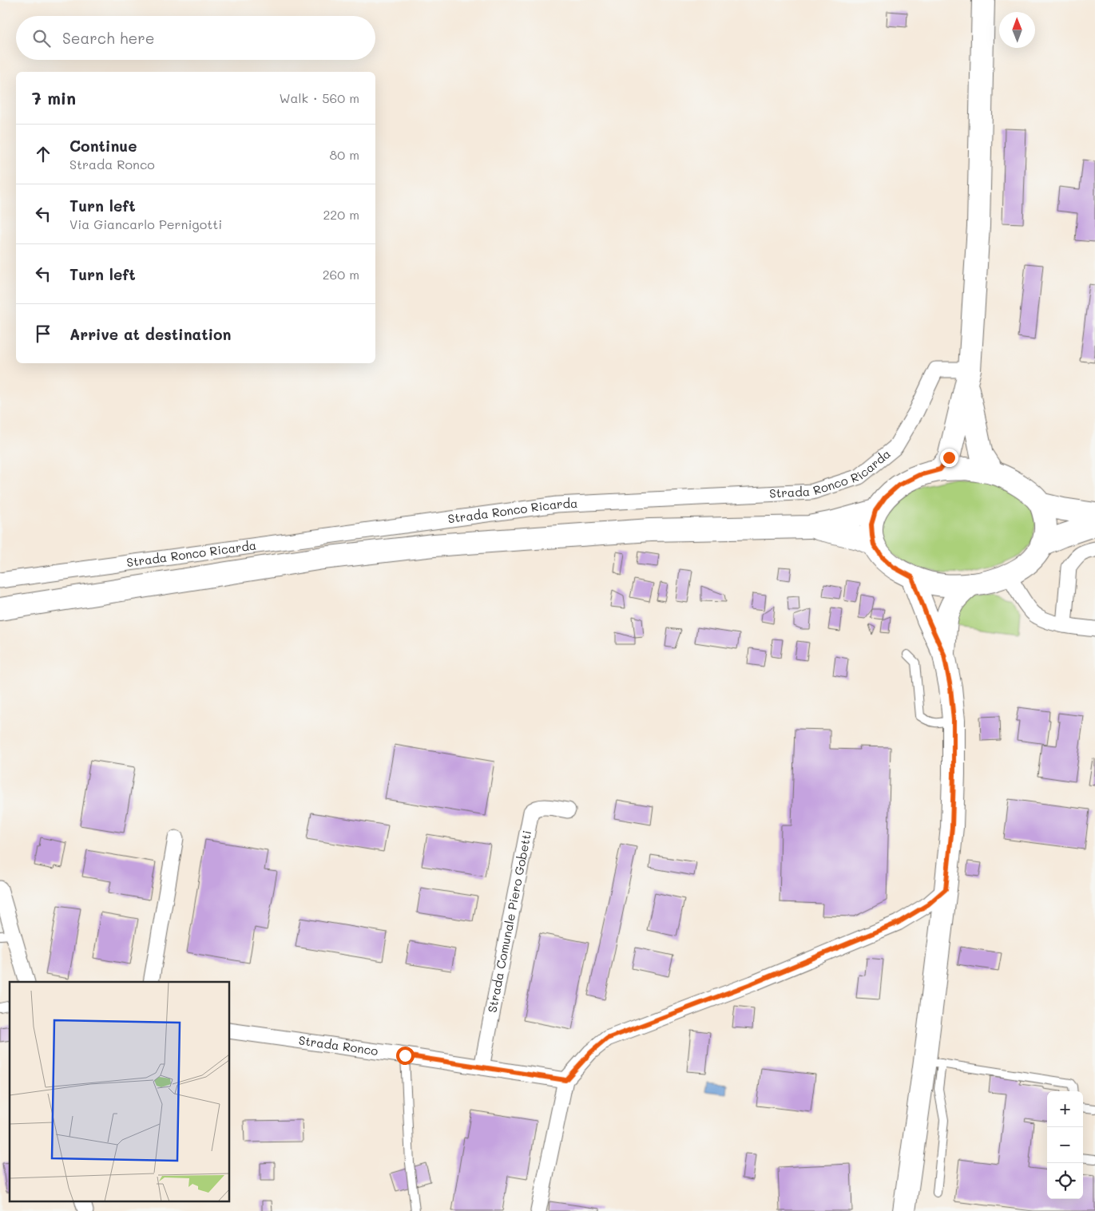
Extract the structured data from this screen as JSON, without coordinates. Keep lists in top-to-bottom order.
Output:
{
  "streets": {
    "street": ["Strada Ronco Ricarda", "Strada Comunale Piero Gobetti", "Strada Ronco"]
  },
  "crossings": [
    ["Strada Comunale Piero Gobetti", "Strada Ronco"]
  ],
  "north": "top",
  "page": {
    "search": "Search here",
    "heading": ["7 min", "Walk · 560 m"],
    "list": [
      ["Continue", "Strada Ronco", "80 m"],
      ["Turn left", "Via Giancarlo Pernigotti", "220 m"],
      ["Turn left", "260 m"],
      "Arrive at destination"
    ],
    "map_buttons": ["+", "−"]
  }
}
